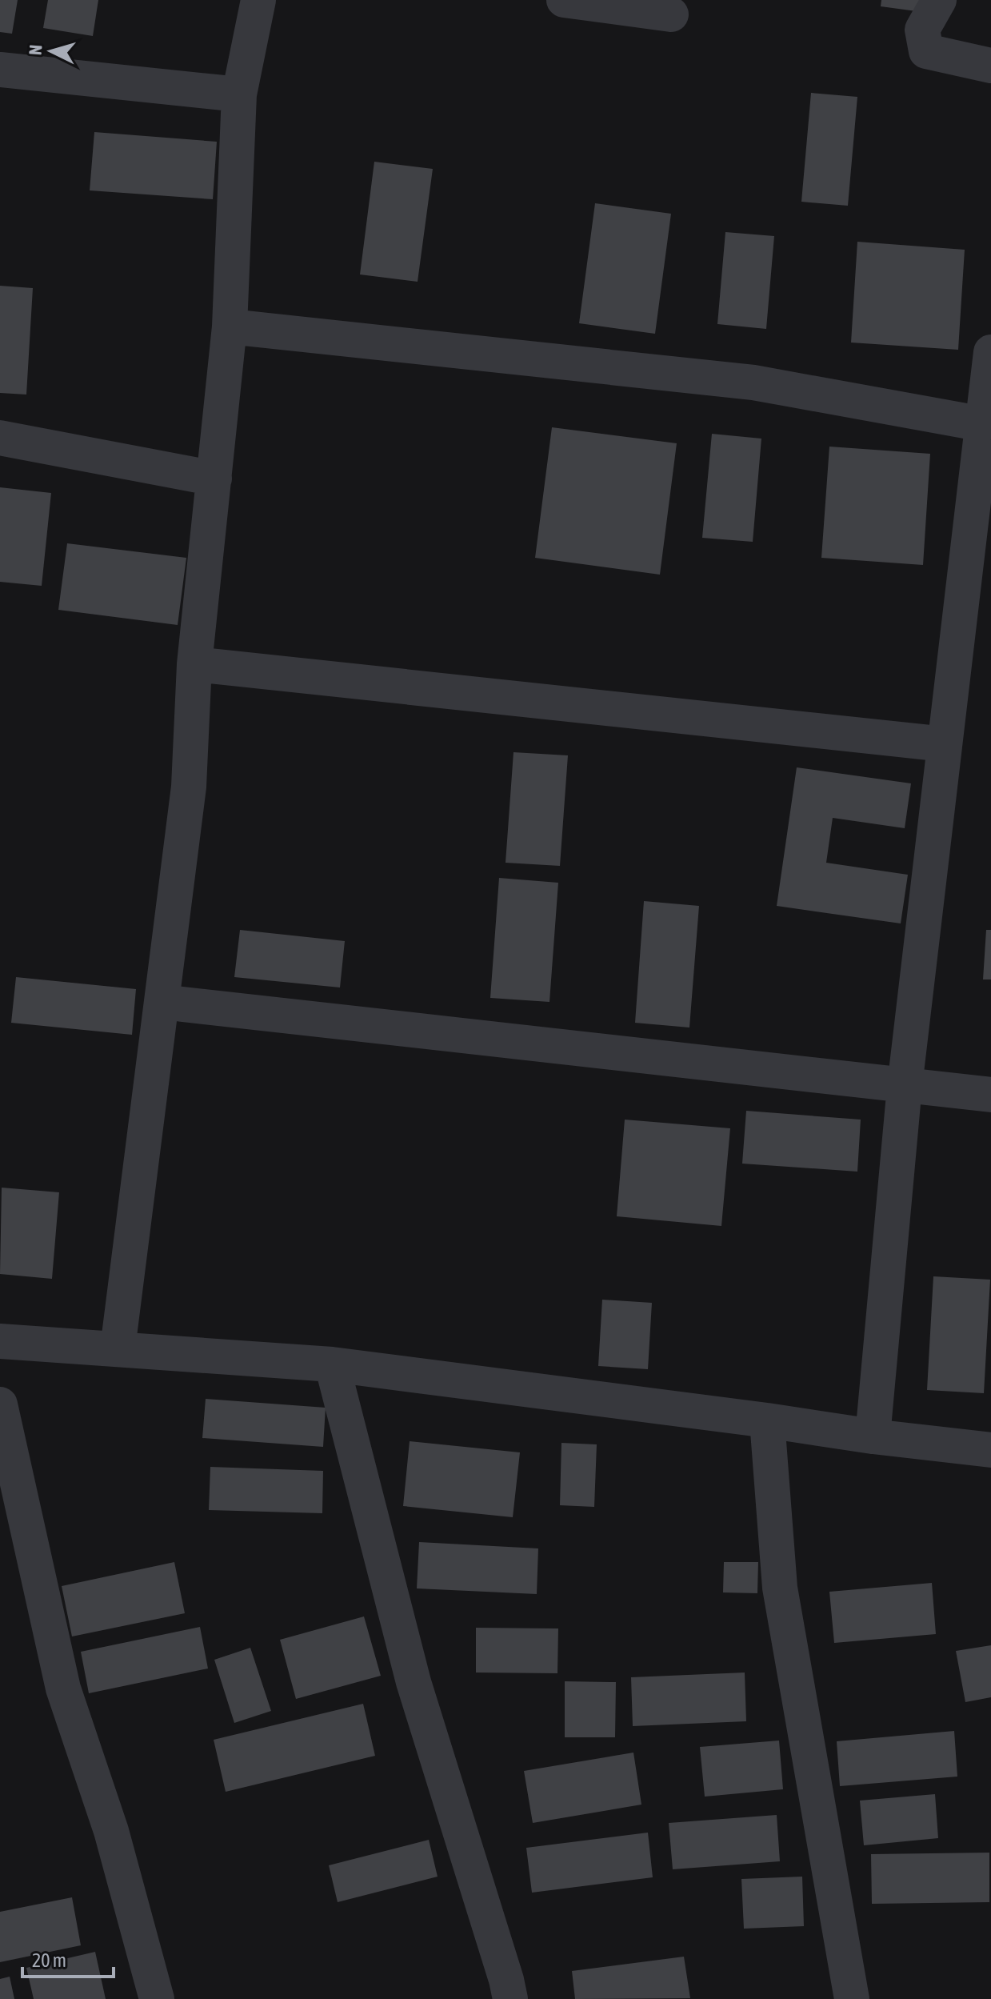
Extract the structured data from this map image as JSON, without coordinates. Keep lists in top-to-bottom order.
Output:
{
  "scale_bar": "20 m",
  "north": "left"
}
